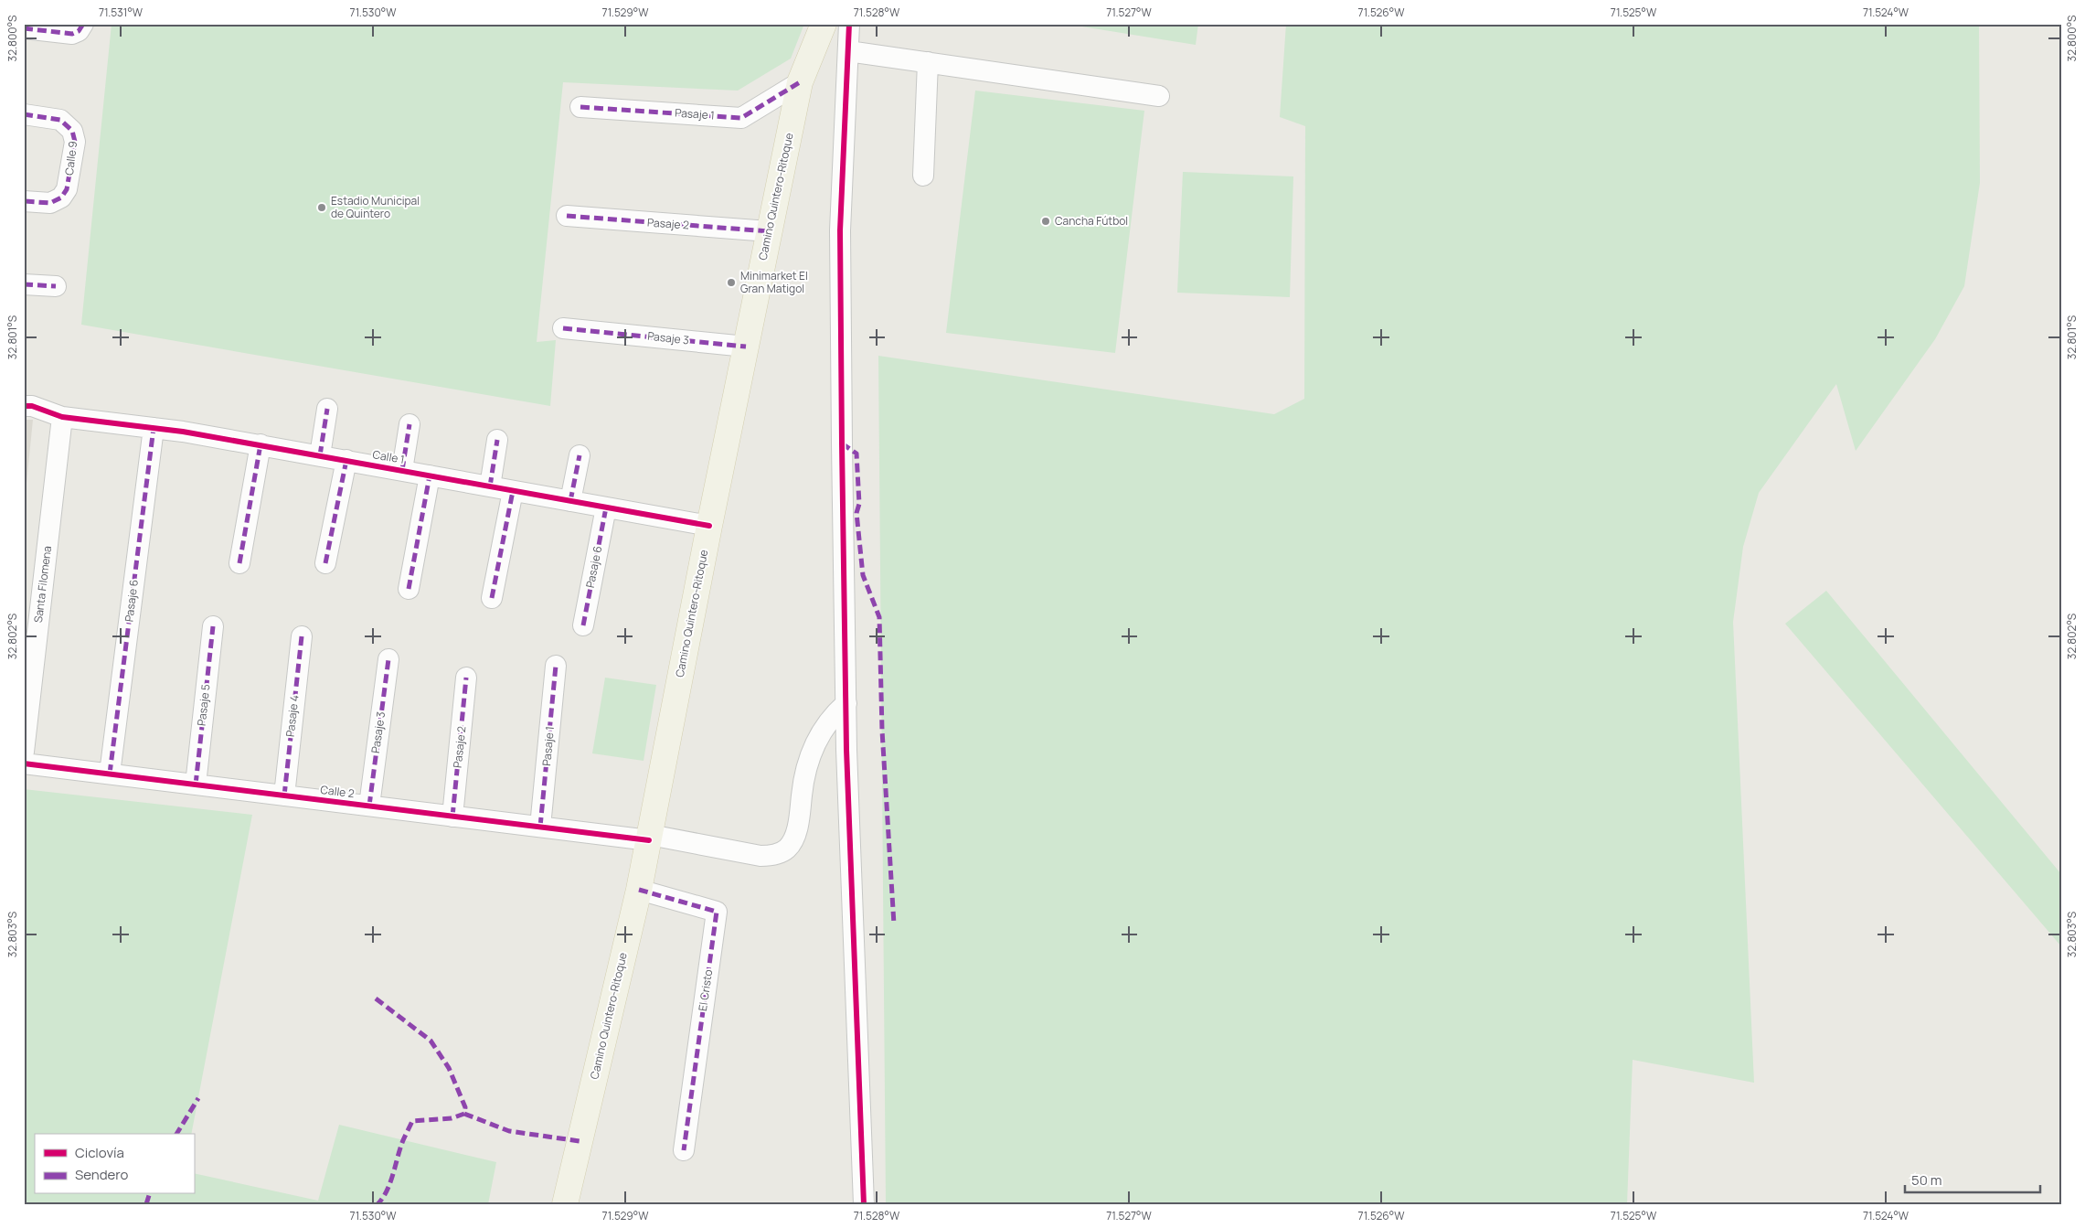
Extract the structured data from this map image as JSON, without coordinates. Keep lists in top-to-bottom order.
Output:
{
  "streets": {
    "main road": ["Camino Quintero-Ritoque"],
    "street": [
      "Pasaje 1",
      "Calle 9",
      "Pasaje 2",
      "Pasaje 3",
      "Calle 1",
      "Pasaje 6",
      "Santa Filomena",
      "Pasaje 5",
      "Pasaje 4",
      "Calle 2",
      "El Cristo"
    ]
  },
  "crossings": [
    ["Pasaje 1", "Camino Quintero-Ritoque"],
    ["Pasaje 1", "Calle 2"],
    ["Camino Quintero-Ritoque", "Pasaje 2"],
    ["Camino Quintero-Ritoque", "Pasaje 3"],
    ["Camino Quintero-Ritoque", "Calle 1"],
    ["Camino Quintero-Ritoque", "Calle 2"],
    ["Camino Quintero-Ritoque", "El Cristo"],
    ["Pasaje 2", "Calle 2"],
    ["Pasaje 3", "Calle 2"],
    ["Calle 1", "Pasaje 6"],
    ["Calle 1", "Santa Filomena"],
    ["Pasaje 6", "Calle 2"],
    ["Pasaje 5", "Calle 2"],
    ["Pasaje 4", "Calle 2"]
  ],
  "places": ["Estadio Municipal de Quintero", "Cancha Fútbol", "Minimarket El Gran Matigol"],
  "legend": ["Ciclovía", "Sendero"],
  "scale_bar": "50 m",
  "coordinates": [
    "71.531°W",
    "71.530°W",
    "71.529°W",
    "71.528°W",
    "71.527°W",
    "71.526°W",
    "71.525°W",
    "71.524°W",
    "32.800°S",
    "32.801°S",
    "32.802°S",
    "32.803°S"
  ]
}
